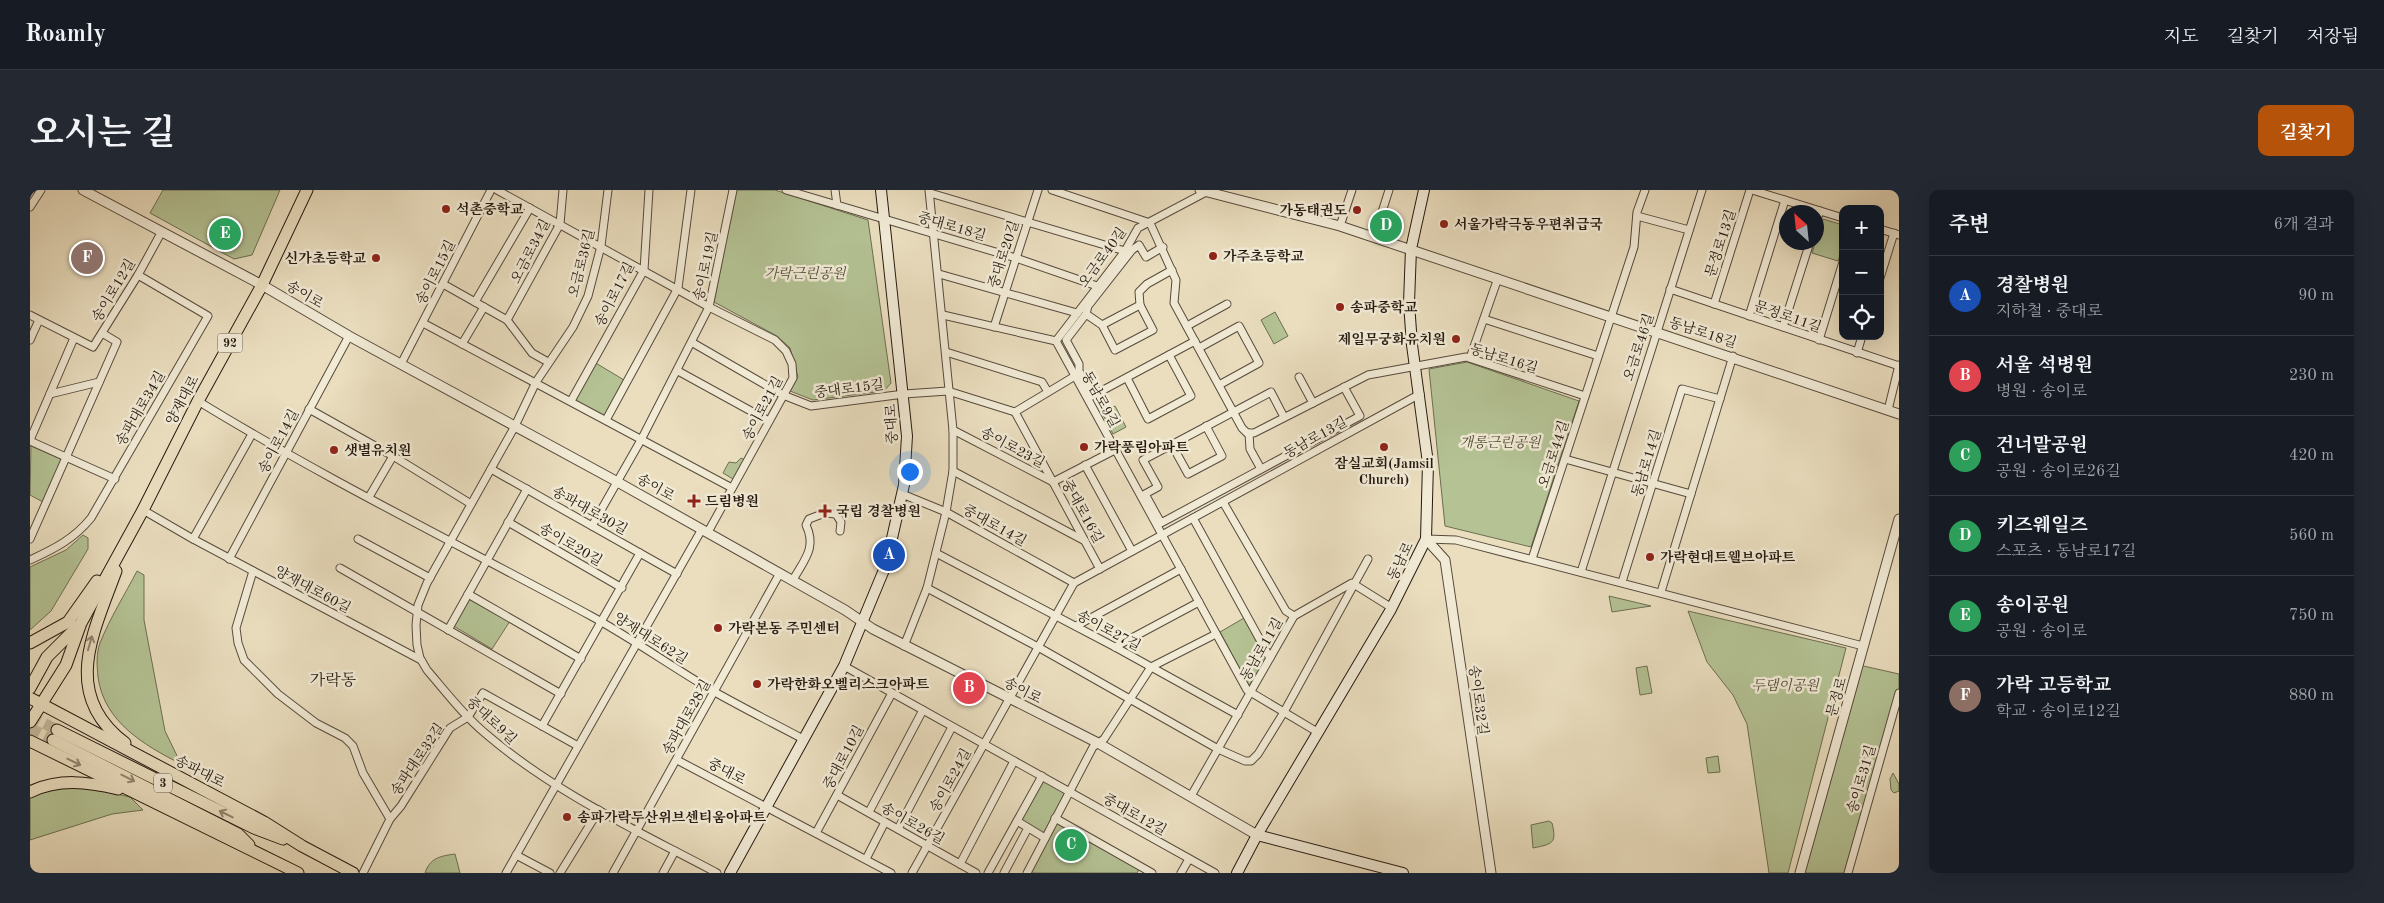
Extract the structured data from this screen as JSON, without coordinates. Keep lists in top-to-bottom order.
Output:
{
  "streets": {
    "main road": [
      "송이로",
      "92",
      "양재대로",
      "중대로",
      "동남로",
      "송파대로",
      "3"
    ],
    "street": [
      "중대로18길",
      "문정로13길",
      "오금로34길",
      "중대로20길",
      "오금로40길",
      "오금로36길",
      "송이로19길",
      "송이로15길",
      "송이로12길",
      "송이로17길",
      "문정로11길",
      "동남로18길",
      "오금로46길",
      "동남로16길",
      "중대로15길",
      "동남로9길",
      "송파대로34길",
      "송이로21길",
      "동남로13길",
      "송이로14길",
      "송이로23길",
      "오금로44길",
      "동남로14길",
      "송파대로30길",
      "중대로16길",
      "중대로14길",
      "송이로20길",
      "양재대로60길",
      "송이로27길",
      "양재대로62길",
      "동남로11길",
      "문정로",
      "송이로32길",
      "송파대로28길",
      "중대로9길",
      "중대로10길",
      "송파대로32길",
      "송이로31길",
      "송이로24길",
      "중대로12길",
      "송이로26길"
    ]
  },
  "crossings": [
    ["중대로18길", "중대로20길"],
    ["중대로18길", "오금로40길"],
    ["중대로18길", "중대로"],
    ["문정로13길", "문정로11길"],
    ["오금로34길", "송이로21길"],
    ["오금로40길", "동남로9길"],
    ["오금로36길", "송이로"],
    ["오금로36길", "송이로21길"],
    ["오금로36길", "중대로9길"],
    ["송이로19길", "송이로"],
    ["송이로19길", "중대로15길"],
    ["송이로19길", "송이로21길"],
    ["송이로15길", "송이로"],
    ["송이로12길", "송이로"],
    ["송이로12길", "송파대로34길"],
    ["송이로", "양재대로"],
    ["송이로", "송이로21길"],
    ["송이로", "중대로"],
    ["송이로", "송이로14길"],
    ["송이로", "송파대로30길"],
    ["송이로", "동남로"],
    ["송이로", "송이로27길"],
    ["송이로", "동남로11길"],
    ["송이로", "송파대로28길"],
    ["송이로", "중대로9길"],
    ["송이로", "송이로24길"],
    ["송이로17길", "송이로21길"],
    ["문정로11길", "오금로46길"],
    ["동남로18길", "오금로46길"],
    ["동남로18길", "오금로44길"],
    ["동남로18길", "동남로"],
    ["동남로16길", "오금로44길"],
    ["동남로16길", "동남로"],
    ["중대로15길", "송이로21길"],
    ["중대로15길", "중대로"],
    ["동남로9길", "동남로13길"],
    ["동남로9길", "송이로23길"],
    ["동남로9길", "동남로"],
    ["동남로9길", "송이로27길"],
    ["동남로9길", "동남로11길"],
    ["양재대로", "양재대로60길"],
    ["양재대로", "양재대로62길"],
    ["양재대로", "송파대로"],
    ["중대로", "중대로14길"],
    ["중대로", "양재대로62길"],
    ["중대로", "송파대로28길"],
    ["중대로", "중대로12길"],
    ["동남로13길", "중대로16길"],
    ["동남로13길", "중대로14길"],
    ["동남로13길", "동남로"],
    ["송이로14길", "양재대로60길"],
    ["송이로14길", "양재대로62길"],
    ["송이로23길", "중대로16길"],
    ["송파대로30길", "중대로9길"],
    ["동남로", "송이로32길"],
    ["양재대로60길", "중대로9길"],
    ["양재대로60길", "송파대로32길"],
    ["양재대로62길", "송파대로28길"],
    ["양재대로62길", "중대로9길"],
    ["송파대로28길", "중대로9길"],
    ["중대로9길", "송파대로32길"],
    ["중대로10길", "중대로12길"],
    ["중대로10길", "송이로26길"],
    ["송파대로", "3"],
    ["송이로24길", "중대로12길"],
    ["송이로24길", "송이로26길"]
  ],
  "districts": ["가락동"],
  "parks": ["가락근린공원", "개롱근린공원", "두댐이공원"],
  "places": {
    "other": [
      "석촌중학교",
      "가동태권도",
      "서울가락극동우편취급국",
      "가주초등학교",
      "신가초등학교",
      "송파중학교",
      "제일무궁화유치원",
      "가락풍림아파트",
      "잠실교회(Jamsil Church)",
      "샛별유치원",
      "가락현대트웰브아파트",
      "가락본동 주민센터",
      "가락한화오벨리스크아파트",
      "송파가락두산위브센티움아파트"
    ],
    "health": ["드림병원", "국립 경찰병원"]
  },
  "north": "top left",
  "page": {
    "header": "Roamly",
    "nav": ["지도", "길찾기", "저장됨"],
    "title": "오시는 길",
    "buttons": "길찾기",
    "heading": ["주변", "6개 결과"],
    "map_buttons": ["+", "−"],
    "pins": [
      "D",
      "E",
      "F",
      "A",
      "B",
      "C"
    ],
    "list": [
      {
        "mark": "A",
        "name": "경찰병원",
        "note": "지하철 · 중대로",
        "value": "90 m"
      },
      {
        "mark": "B",
        "name": "서울 석병원",
        "note": "병원 · 송이로",
        "value": "230 m"
      },
      {
        "mark": "C",
        "name": "건너말공원",
        "note": "공원 · 송이로26길",
        "value": "420 m"
      },
      {
        "mark": "D",
        "name": "키즈웨일즈",
        "note": "스포츠 · 동남로17길",
        "value": "560 m"
      },
      {
        "mark": "E",
        "name": "송이공원",
        "note": "공원 · 송이로",
        "value": "750 m"
      },
      {
        "mark": "F",
        "name": "가락 고등학교",
        "note": "학교 · 송이로12길",
        "value": "880 m"
      }
    ]
  }
}
